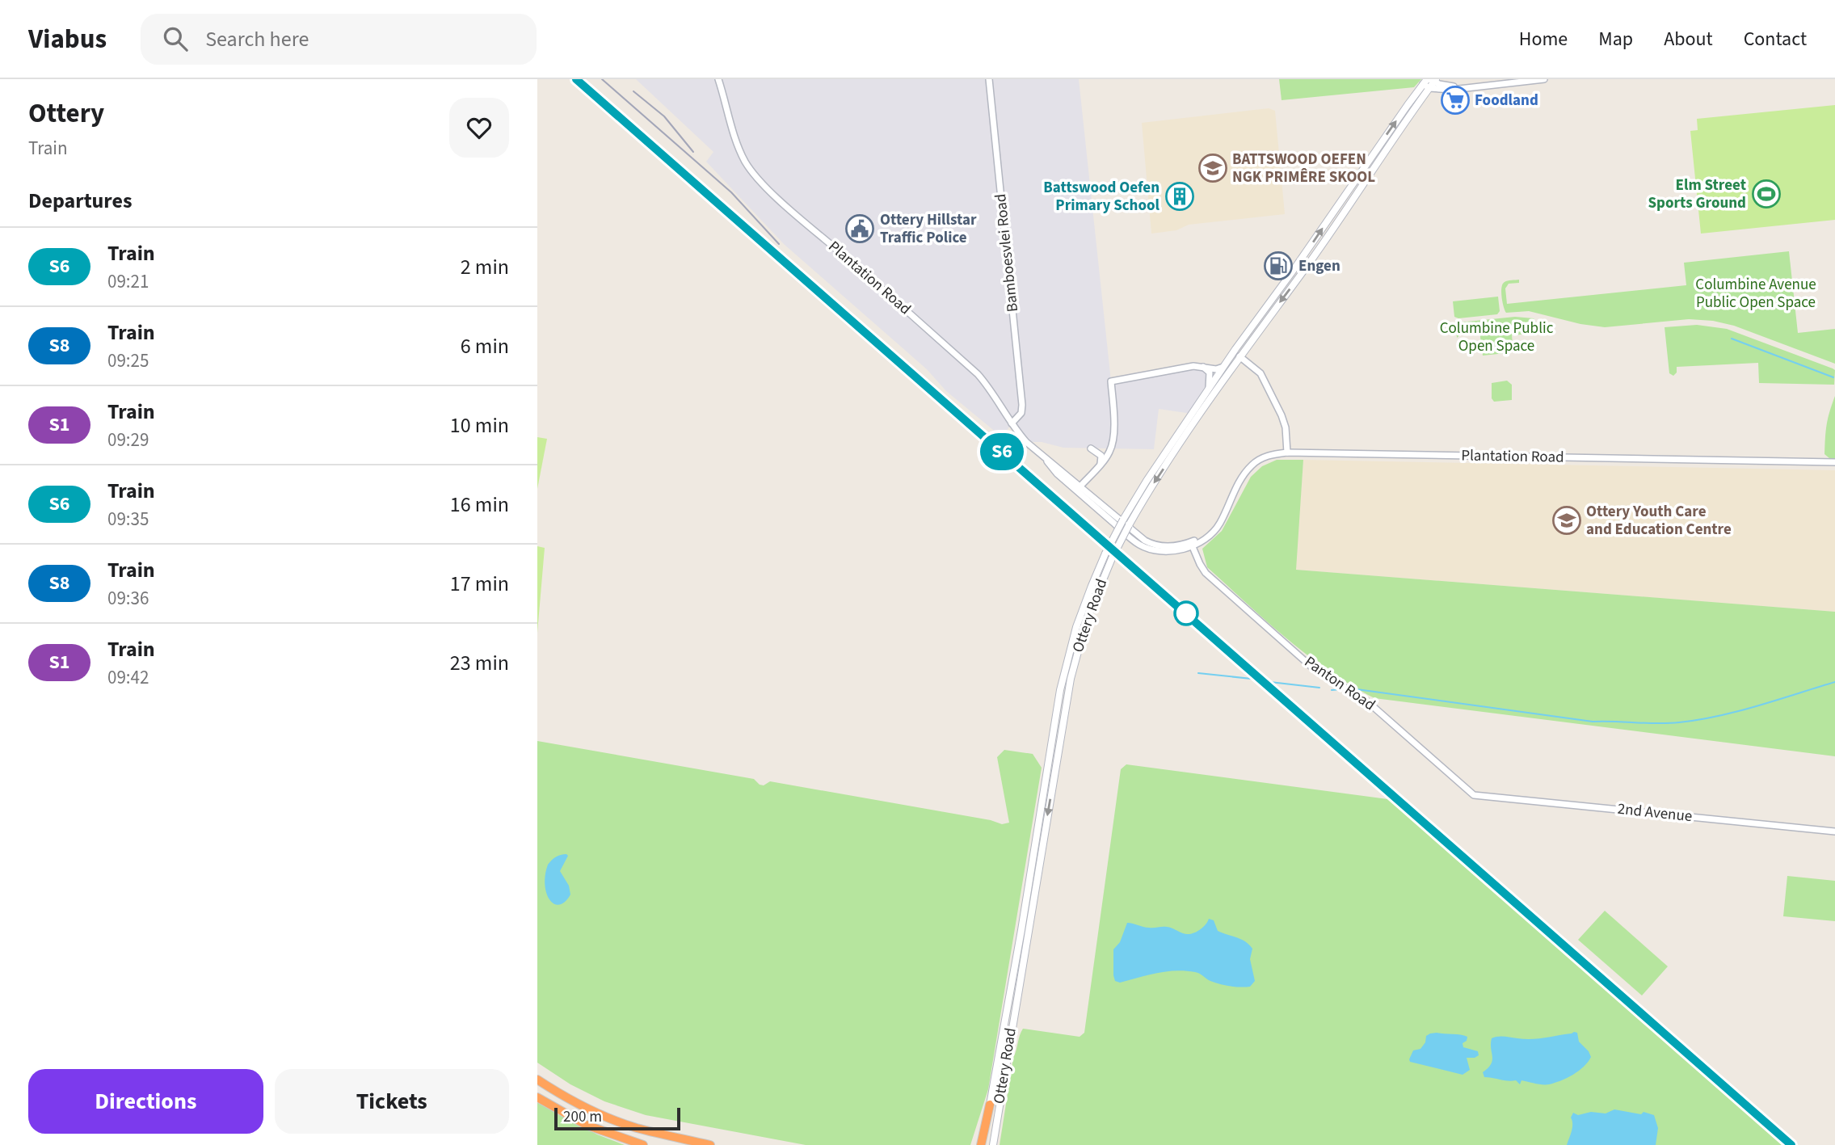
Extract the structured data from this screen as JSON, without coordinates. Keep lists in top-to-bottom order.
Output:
{
  "streets": {
    "main road": ["Ottery Road"],
    "street": [
      "Bamboesvlei Road",
      "Plantation Road",
      "Panton Road",
      "2nd Avenue"
    ]
  },
  "crossings": [
    ["Bamboesvlei Road", "Plantation Road"],
    ["Plantation Road", "Panton Road"],
    ["Panton Road", "2nd Avenue"]
  ],
  "parks": ["Columbine Avenue Public Open Space", "Columbine Public Open Space"],
  "places": {
    "supermarket": ["Foodland"],
    "school or university": ["BATTSWOOD OEFEN NGK PRIMÊRE SKOOL", "Ottery Youth Care and Education Centre"],
    "sports": ["Elm Street Sports Ground"],
    "building": ["Battswood Oefen Primary School"],
    "public building": ["Ottery Hillstar Traffic Police"],
    "fuel station": ["Engen"]
  },
  "scale_bar": "200 m",
  "page": {
    "header": "Viabus",
    "search": "Search here",
    "nav": [
      "Home",
      "Map",
      "About",
      "Contact"
    ],
    "heading": [
      ["Ottery", "Train"],
      "Departures"
    ],
    "on_map": "S6",
    "list": [
      {
        "mark": "S6",
        "name": "Train",
        "note": "09:21",
        "value": "2 min"
      },
      {
        "mark": "S8",
        "name": "Train",
        "note": "09:25",
        "value": "6 min"
      },
      {
        "mark": "S1",
        "name": "Train",
        "note": "09:29",
        "value": "10 min"
      },
      {
        "mark": "S6",
        "name": "Train",
        "note": "09:35",
        "value": "16 min"
      },
      {
        "mark": "S8",
        "name": "Train",
        "note": "09:36",
        "value": "17 min"
      },
      {
        "mark": "S1",
        "name": "Train",
        "note": "09:42",
        "value": "23 min"
      }
    ],
    "buttons": ["Directions", "Tickets"],
    "scale": "200 m"
  }
}
